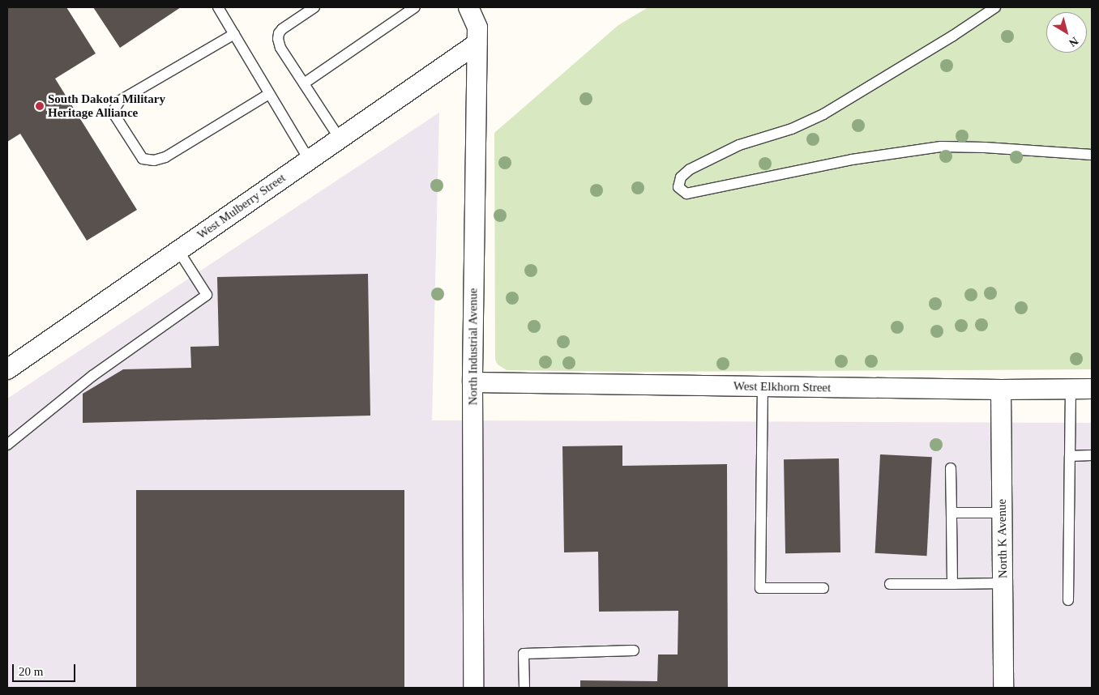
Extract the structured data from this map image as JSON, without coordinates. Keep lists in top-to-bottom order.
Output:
{
  "streets": {
    "street": [
      "West Mulberry Street",
      "North Industrial Avenue",
      "West Elkhorn Street",
      "North K Avenue"
    ]
  },
  "crossings": [
    ["West Mulberry Street", "North Industrial Avenue"],
    ["North Industrial Avenue", "West Elkhorn Street"],
    ["West Elkhorn Street", "North K Avenue"]
  ],
  "places": ["South Dakota Military Heritage Alliance"],
  "scale_bar": "20 m",
  "north": "bottom right"
}
